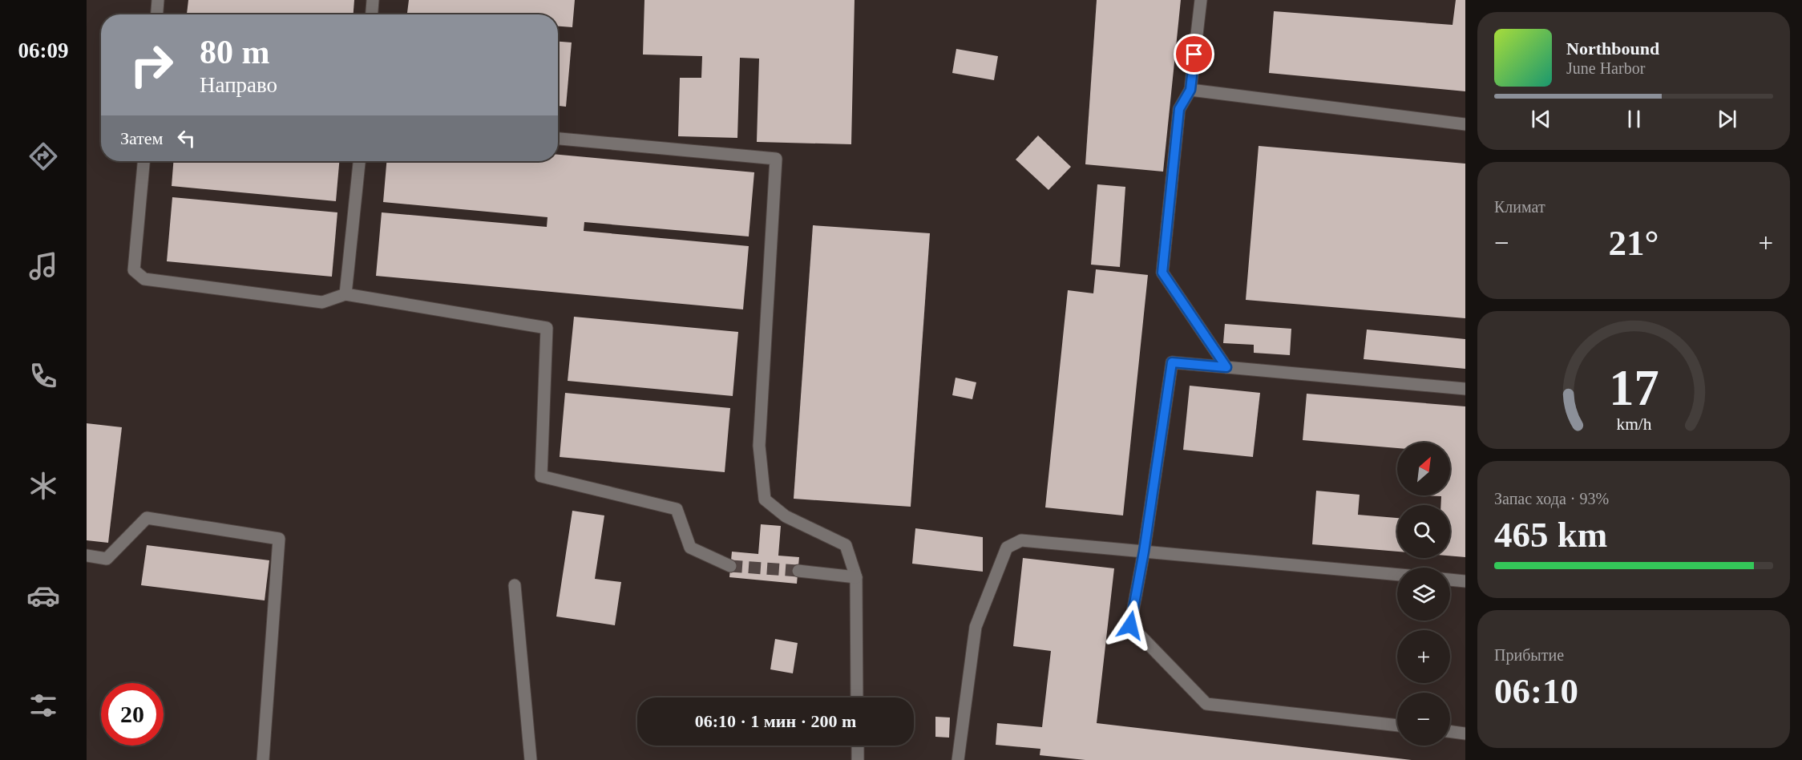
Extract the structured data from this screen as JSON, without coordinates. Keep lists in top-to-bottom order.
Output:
{
  "north": "top right",
  "page": {
    "tabs": "06:09",
    "turn": ["80 m", "Направо"],
    "song": ["Northbound", "June Harbor"],
    "then": "Затем",
    "tile": [
      "Климат",
      ["Запас хода · 93%", "465 km"],
      ["Прибытие", "06:10"]
    ],
    "heat": ["−", "21°", "+"],
    "map_buttons": ["+", "−"],
    "limit": "20",
    "trip": "06:10 · 1 мин · 200 m",
    "gauge": ["17", "km/h"]
  }
}
